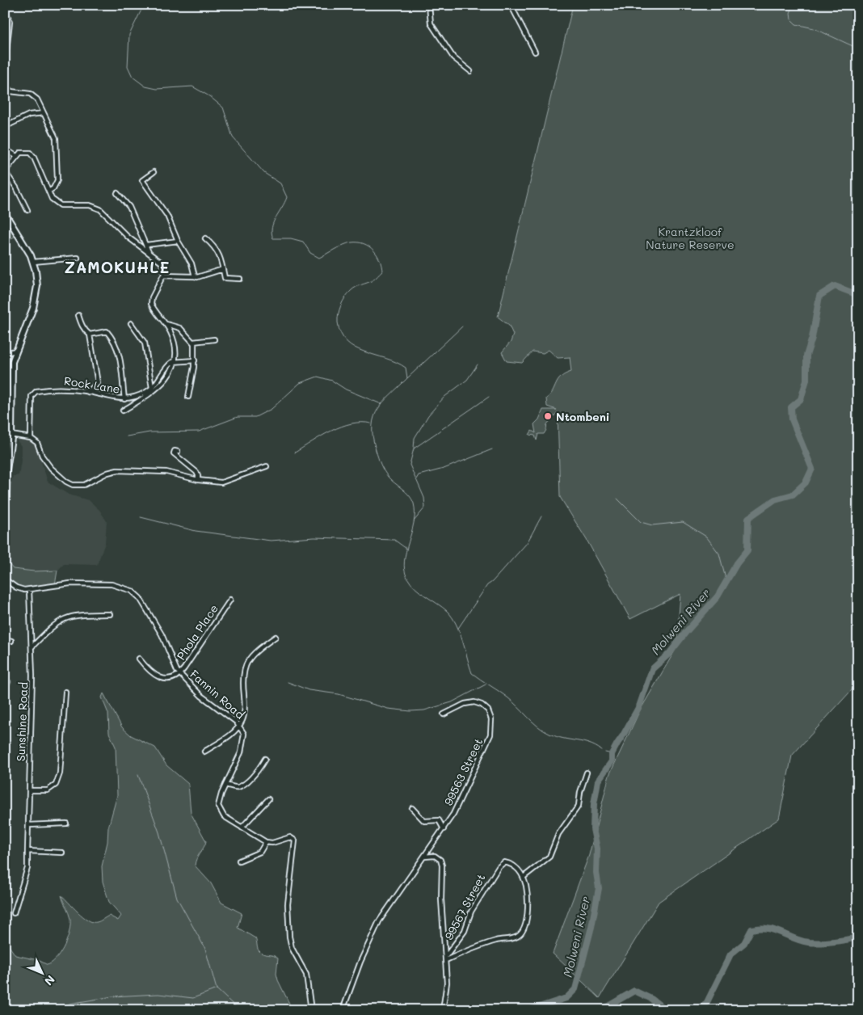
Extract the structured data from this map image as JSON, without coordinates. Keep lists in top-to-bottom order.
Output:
{
  "streets": {
    "street": [
      "Rock Lane",
      "Phola Place",
      "Fannin Road",
      "Sunshine Road",
      "99563 Street",
      "99567 Street"
    ]
  },
  "crossings": [
    ["Phola Place", "Fannin Road"],
    ["Fannin Road", "Sunshine Road"]
  ],
  "districts": ["ZAMOKUHLE"],
  "water": ["Molweni River"],
  "parks": ["Krantzkloof Nature Reserve"],
  "places": ["Ntombeni"],
  "north": "bottom right"
}
